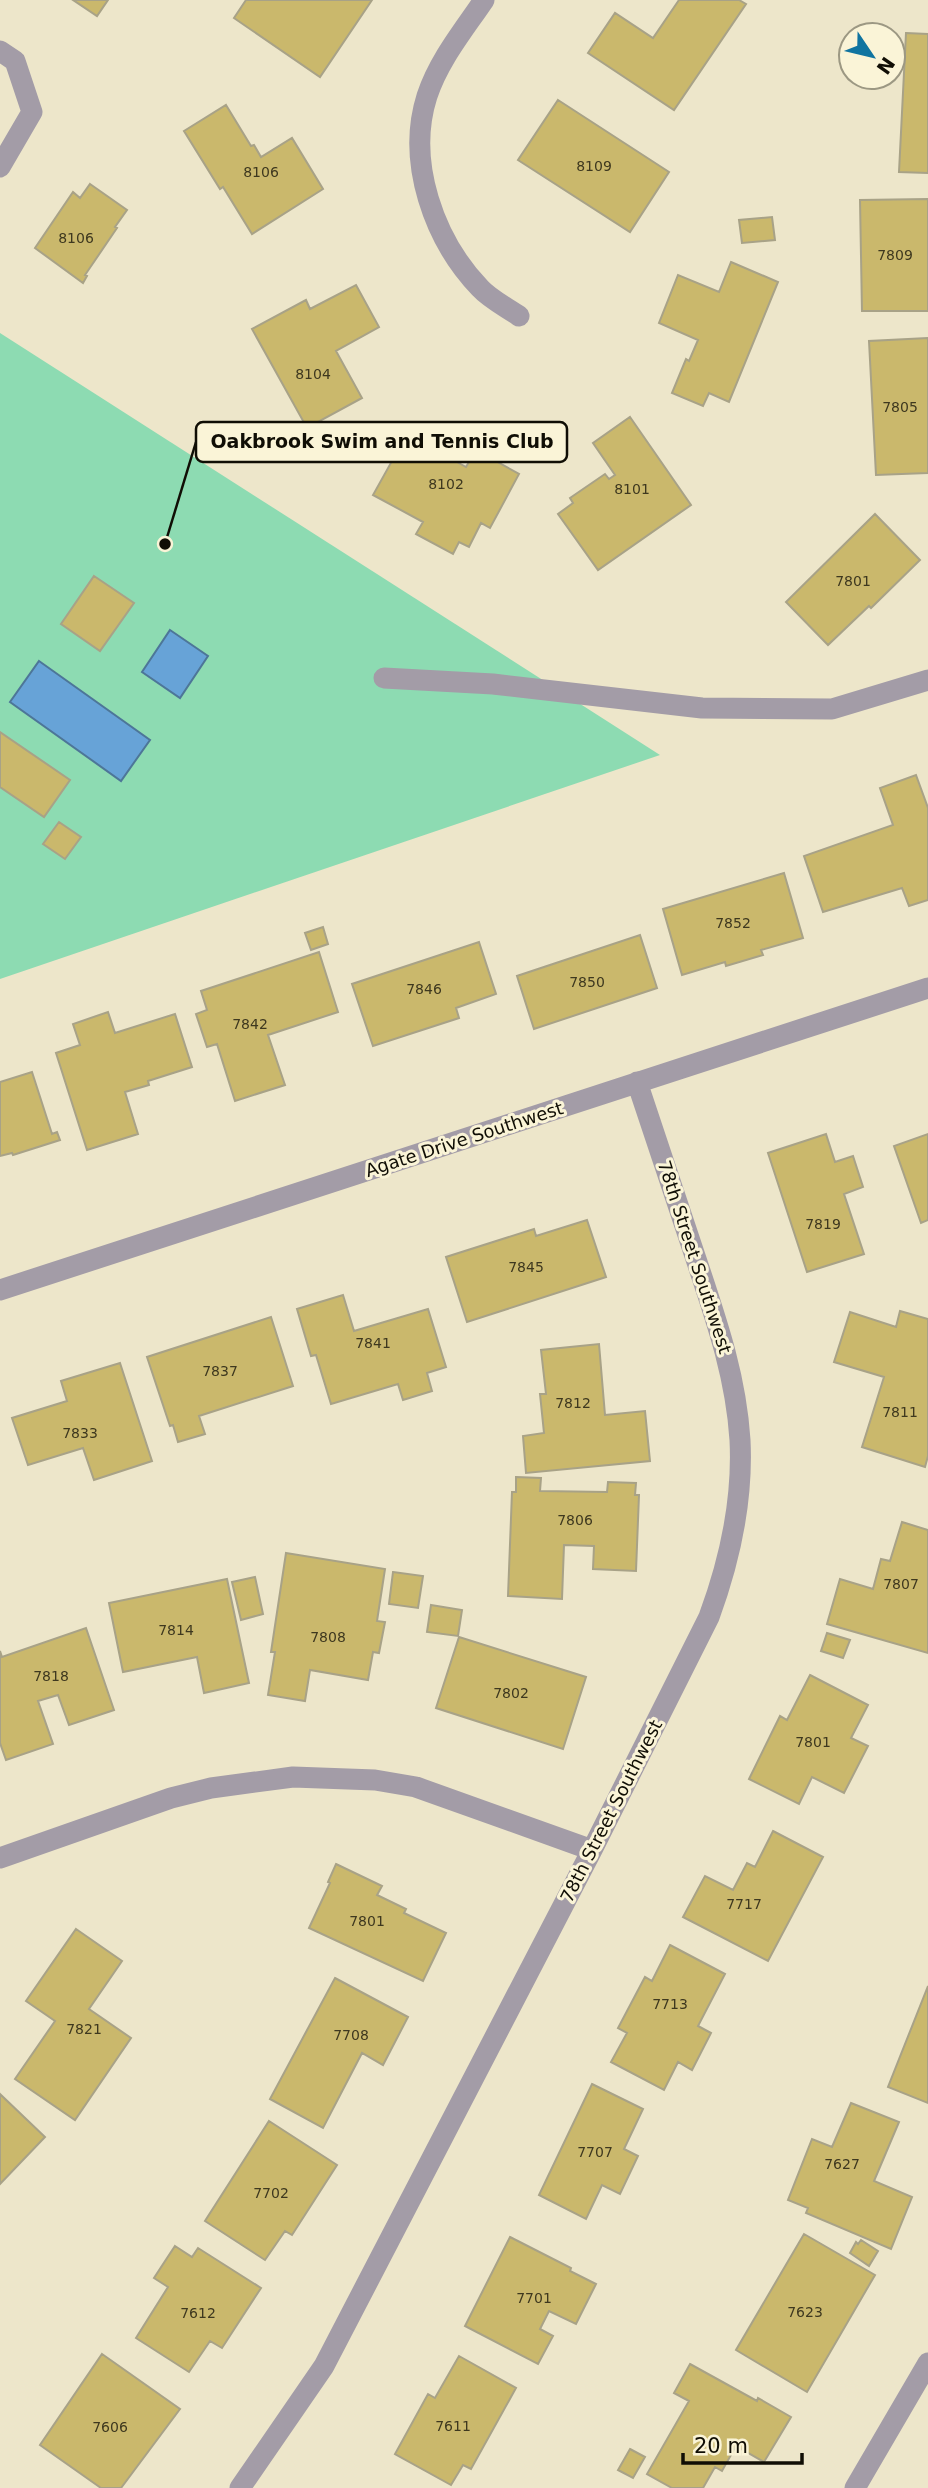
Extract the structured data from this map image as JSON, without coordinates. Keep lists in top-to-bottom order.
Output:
{
  "streets": {
    "street": ["Agate Drive Southwest", "78th Street Southwest"]
  },
  "crossings": [
    ["Agate Drive Southwest", "78th Street Southwest"]
  ],
  "places": ["Oakbrook Swim and Tennis Club"],
  "house_numbers": [
    "8109",
    "8106",
    "8106",
    "7809",
    "8104",
    "7805",
    "8102",
    "8101",
    "7801",
    "7852",
    "7850",
    "7846",
    "7842",
    "7819",
    "7845",
    "7841",
    "7837",
    "7812",
    "7811",
    "7833",
    "7806",
    "7807",
    "7814",
    "7808",
    "7818",
    "7802",
    "7801",
    "7717",
    "7801",
    "7713",
    "7821",
    "7708",
    "7707",
    "7627",
    "7702",
    "7701",
    "7623",
    "7612",
    "7611",
    "7606"
  ],
  "scale_bar": "20 m",
  "north": "bottom right"
}
